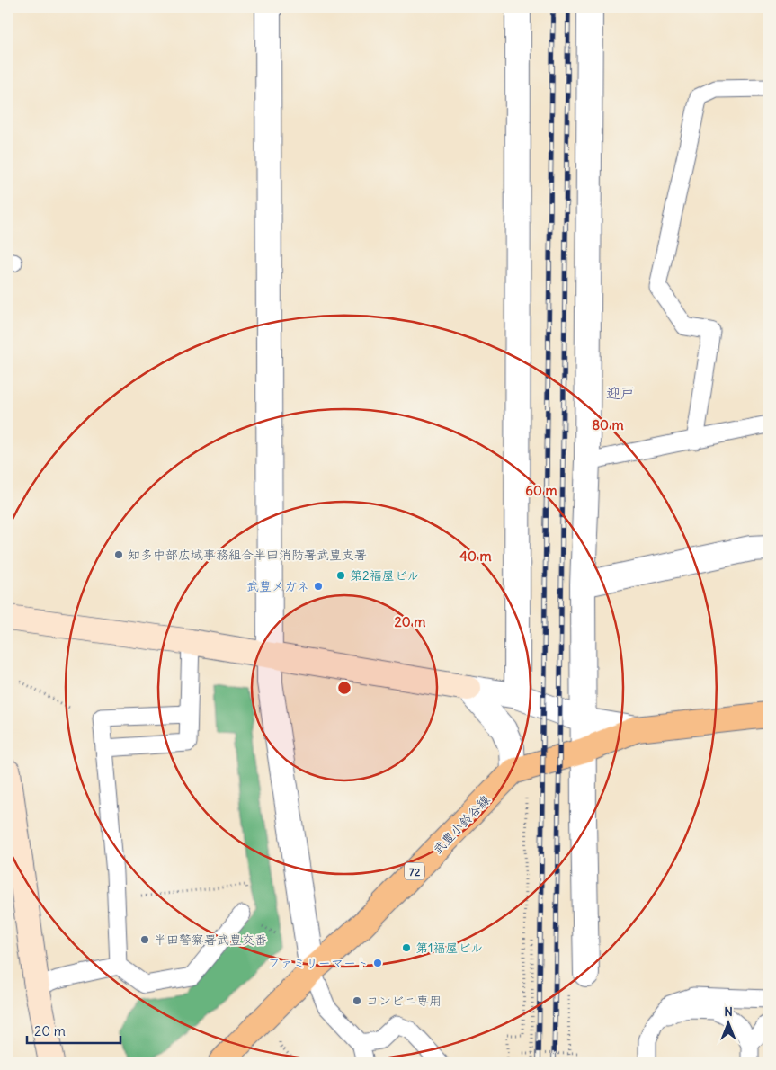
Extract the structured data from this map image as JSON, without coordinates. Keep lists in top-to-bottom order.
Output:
{
  "streets": {
    "main road": ["武豊小鈴谷線", "72"]
  },
  "districts": ["迎戸"],
  "places": [
    "知多中部広域事務組合半田消防署武豊支署",
    "第2福屋ビル",
    "武豊メガネ",
    "半田警察署武豊交番",
    "第1福屋ビル",
    "ファミリーマート",
    "コンビニ専用"
  ],
  "scale_bar": "20 m",
  "north": "top",
  "rings": [
    "80 m",
    "60 m",
    "40 m",
    "20 m"
  ]
}
